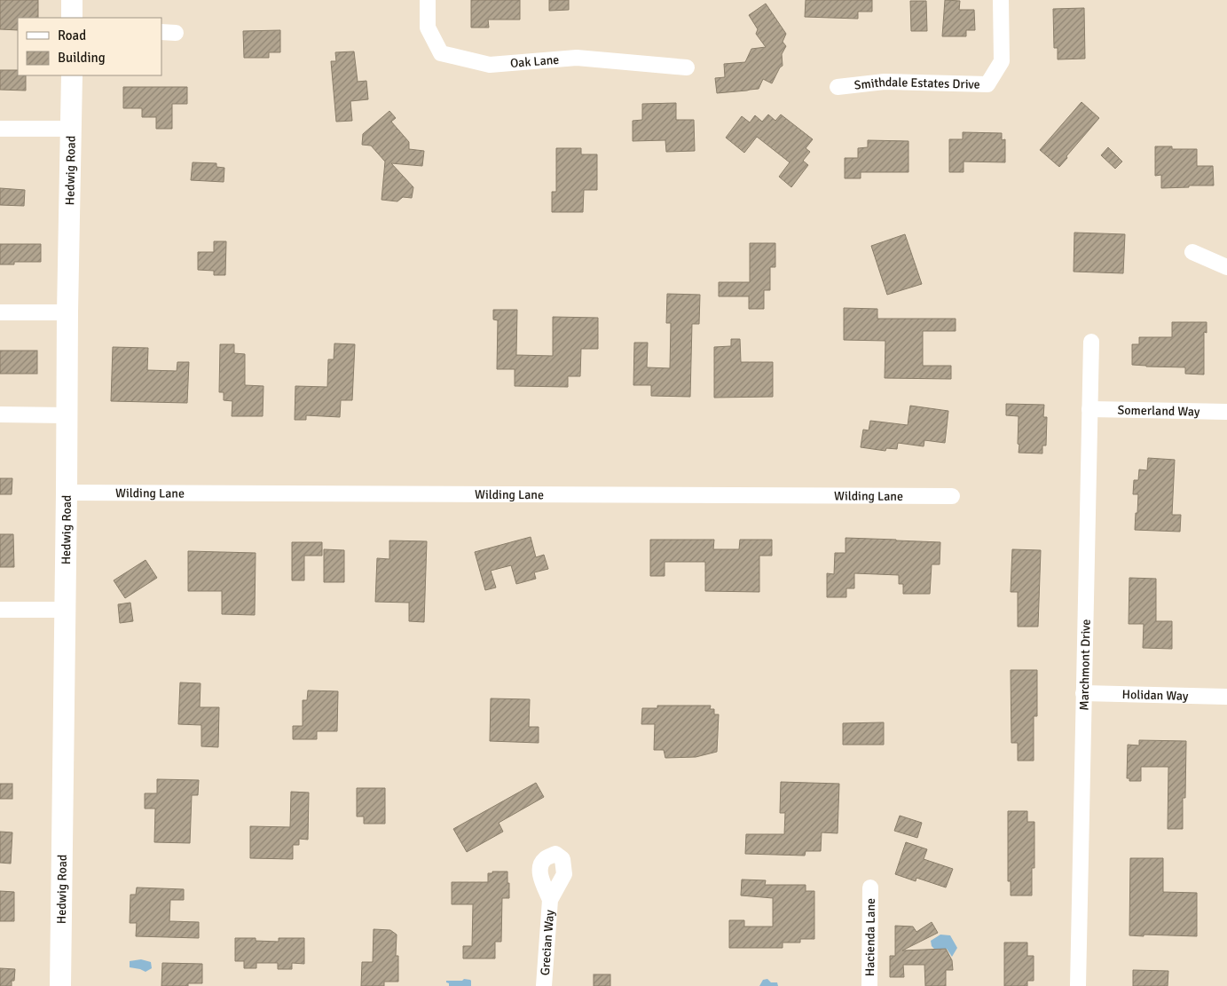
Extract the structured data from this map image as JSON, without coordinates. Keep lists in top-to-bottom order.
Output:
{
  "streets": {
    "street": [
      "Oak Lane",
      "Smithdale Estates Drive",
      "Hedwig Road",
      "Somerland Way",
      "Wilding Lane",
      "Marchmont Drive",
      "Holidan Way",
      "Hacienda Lane",
      "Grecian Way"
    ]
  },
  "crossings": [
    ["Hedwig Road", "Wilding Lane"],
    ["Somerland Way", "Marchmont Drive"],
    ["Marchmont Drive", "Holidan Way"]
  ],
  "legend": ["Road", "Building"]
}
